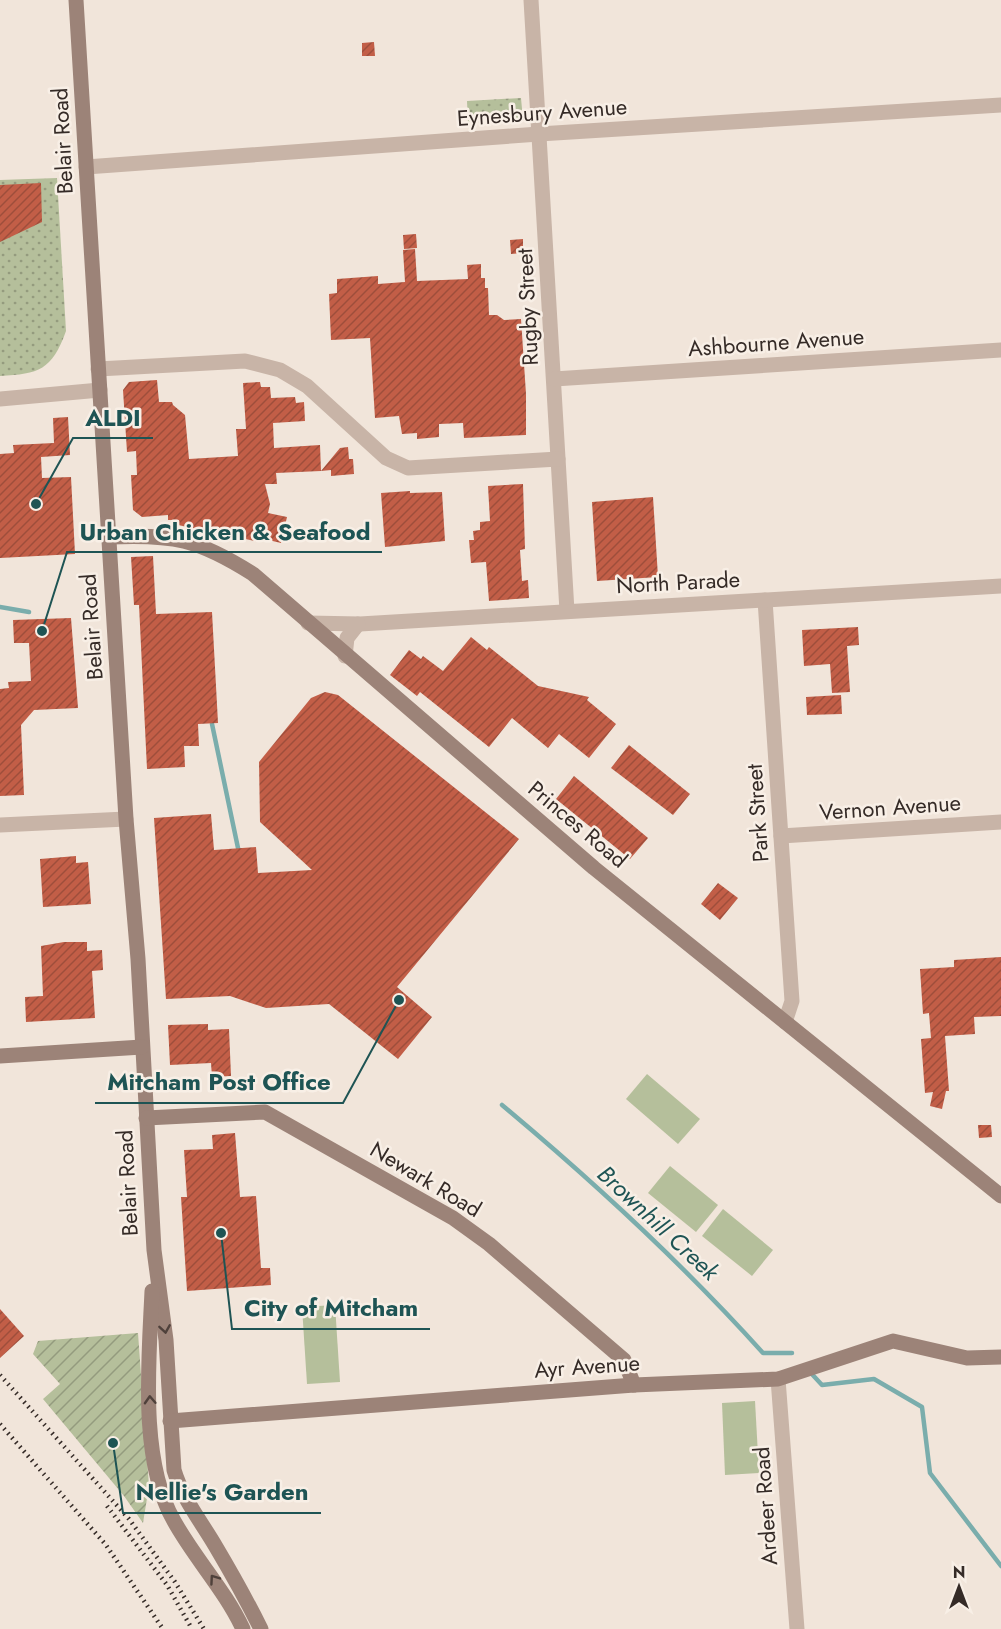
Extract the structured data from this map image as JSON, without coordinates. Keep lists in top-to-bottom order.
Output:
{
  "streets": {
    "street": [
      "Eynesbury Avenue",
      "Belair Road",
      "Rugby Street",
      "Ashbourne Avenue",
      "North Parade",
      "Vernon Avenue",
      "Park Street",
      "Princes Road",
      "Newark Road",
      "Ayr Avenue",
      "Ardeer Road"
    ]
  },
  "crossings": [
    ["Eynesbury Avenue", "Belair Road"],
    ["Eynesbury Avenue", "Rugby Street"],
    ["Belair Road", "Princes Road"],
    ["Belair Road", "Newark Road"],
    ["Belair Road", "Ayr Avenue"],
    ["Rugby Street", "Ashbourne Avenue"],
    ["Rugby Street", "North Parade"],
    ["North Parade", "Park Street"],
    ["North Parade", "Princes Road"],
    ["Vernon Avenue", "Park Street"],
    ["Park Street", "Princes Road"],
    ["Newark Road", "Ayr Avenue"],
    ["Ayr Avenue", "Ardeer Road"]
  ],
  "water": ["Brownhill Creek"],
  "places": [
    "ALDI",
    "Urban Chicken & Seafood",
    "Mitcham Post Office",
    "City of Mitcham",
    "Nellie's Garden"
  ],
  "north": "top"
}
